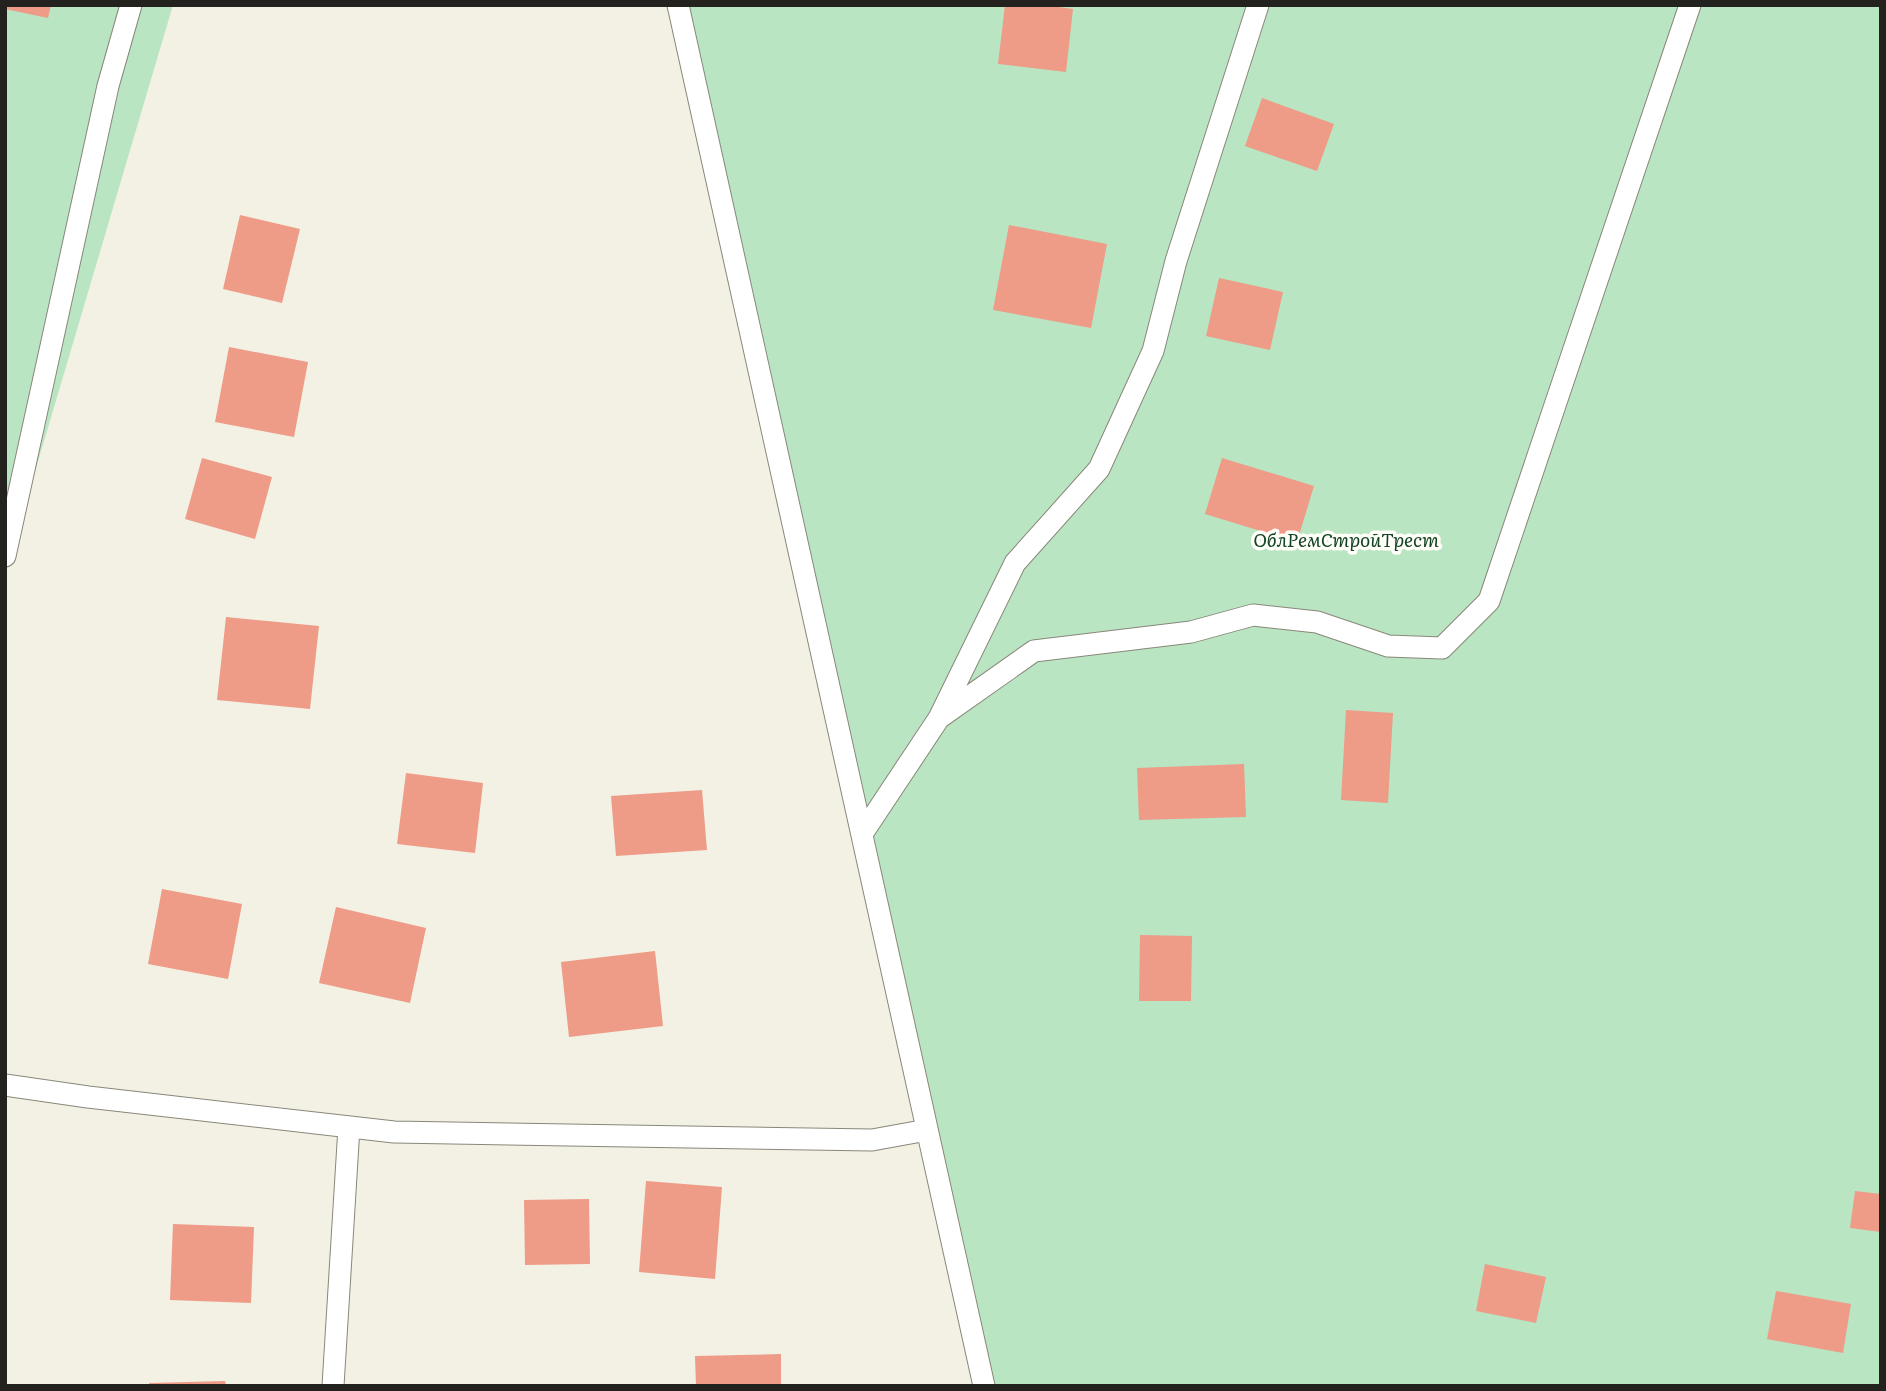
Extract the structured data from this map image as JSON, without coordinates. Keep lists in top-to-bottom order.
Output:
{
  "parks": ["ОблРемСтройТрест"]
}
